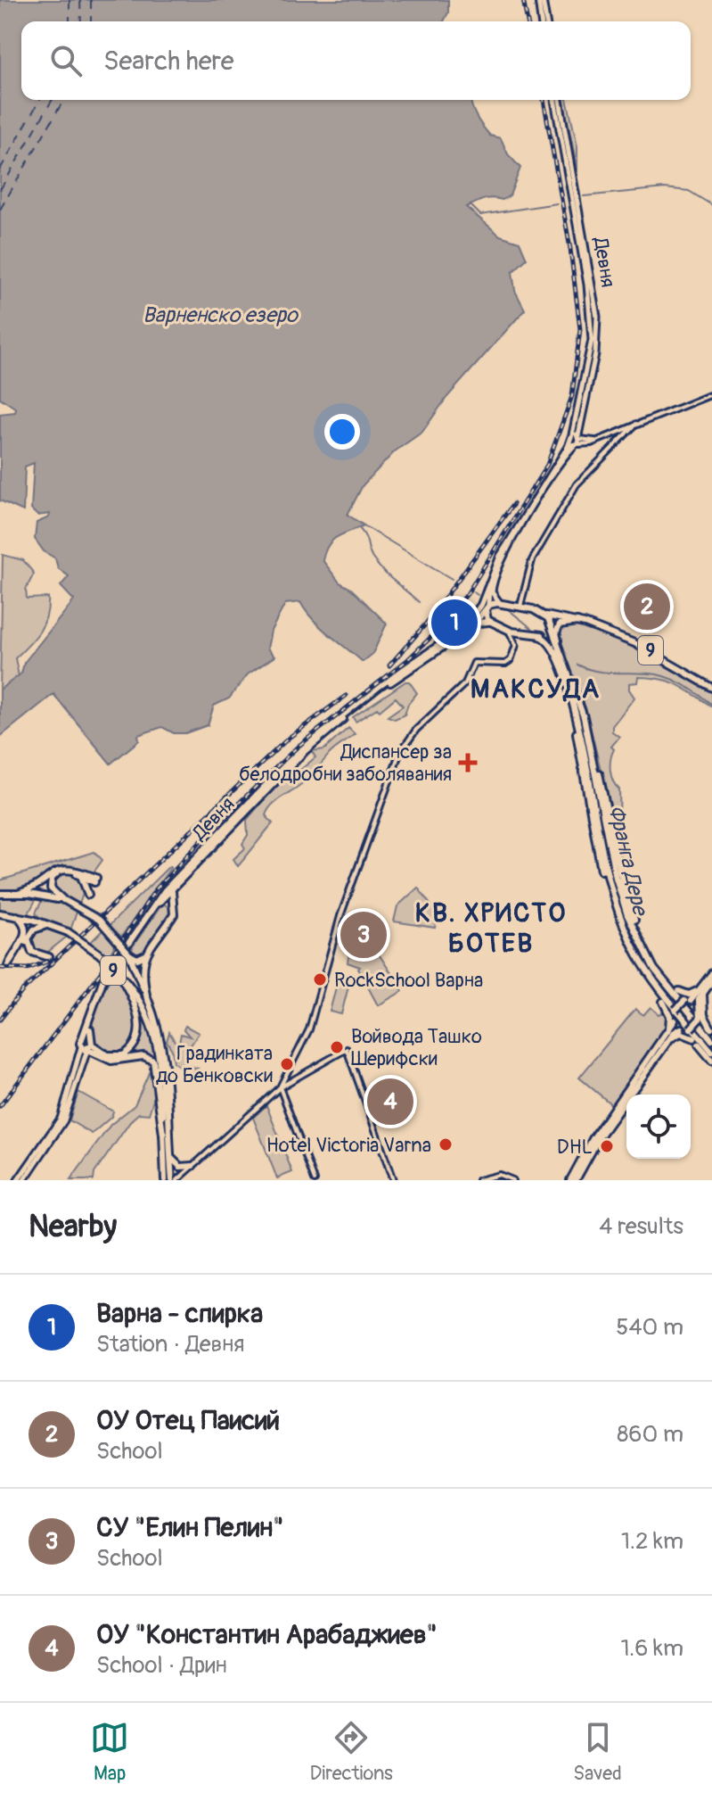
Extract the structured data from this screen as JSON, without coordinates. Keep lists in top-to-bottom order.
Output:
{
  "streets": {
    "main road": ["Девня", "9"]
  },
  "crossings": [
    ["Девня", "9"]
  ],
  "districts": ["МАКСУДА", "КВ. ХРИСТО БОТЕВ"],
  "water": ["Варненско езеро", "Франга Дере"],
  "places": {
    "health": ["Диспансер за белодробни заболявания"],
    "other": [
      "RockSchool Варна",
      "Войвода Ташко Шерифски",
      "Градинката до Бенковски",
      "Hotel Victoria Varna",
      "DHL"
    ]
  },
  "page": {
    "search": "Search here",
    "pins": [
      "2",
      "1",
      "3",
      "4"
    ],
    "heading": ["Nearby", "4 results"],
    "list": [
      {
        "mark": "1",
        "name": "Варна - спирка",
        "note": "Station · Девня",
        "value": "540 m"
      },
      {
        "mark": "2",
        "name": "ОУ Отец Паисий",
        "note": "School",
        "value": "860 m"
      },
      {
        "mark": "3",
        "name": "СУ \"Елин Пелин\"",
        "note": "School",
        "value": "1.2 km"
      },
      {
        "mark": "4",
        "name": "ОУ \"Константин Арабаджиев\"",
        "note": "School · Дрин",
        "value": "1.6 km"
      }
    ],
    "nav": ["Map", "Directions", "Saved"]
  }
}
